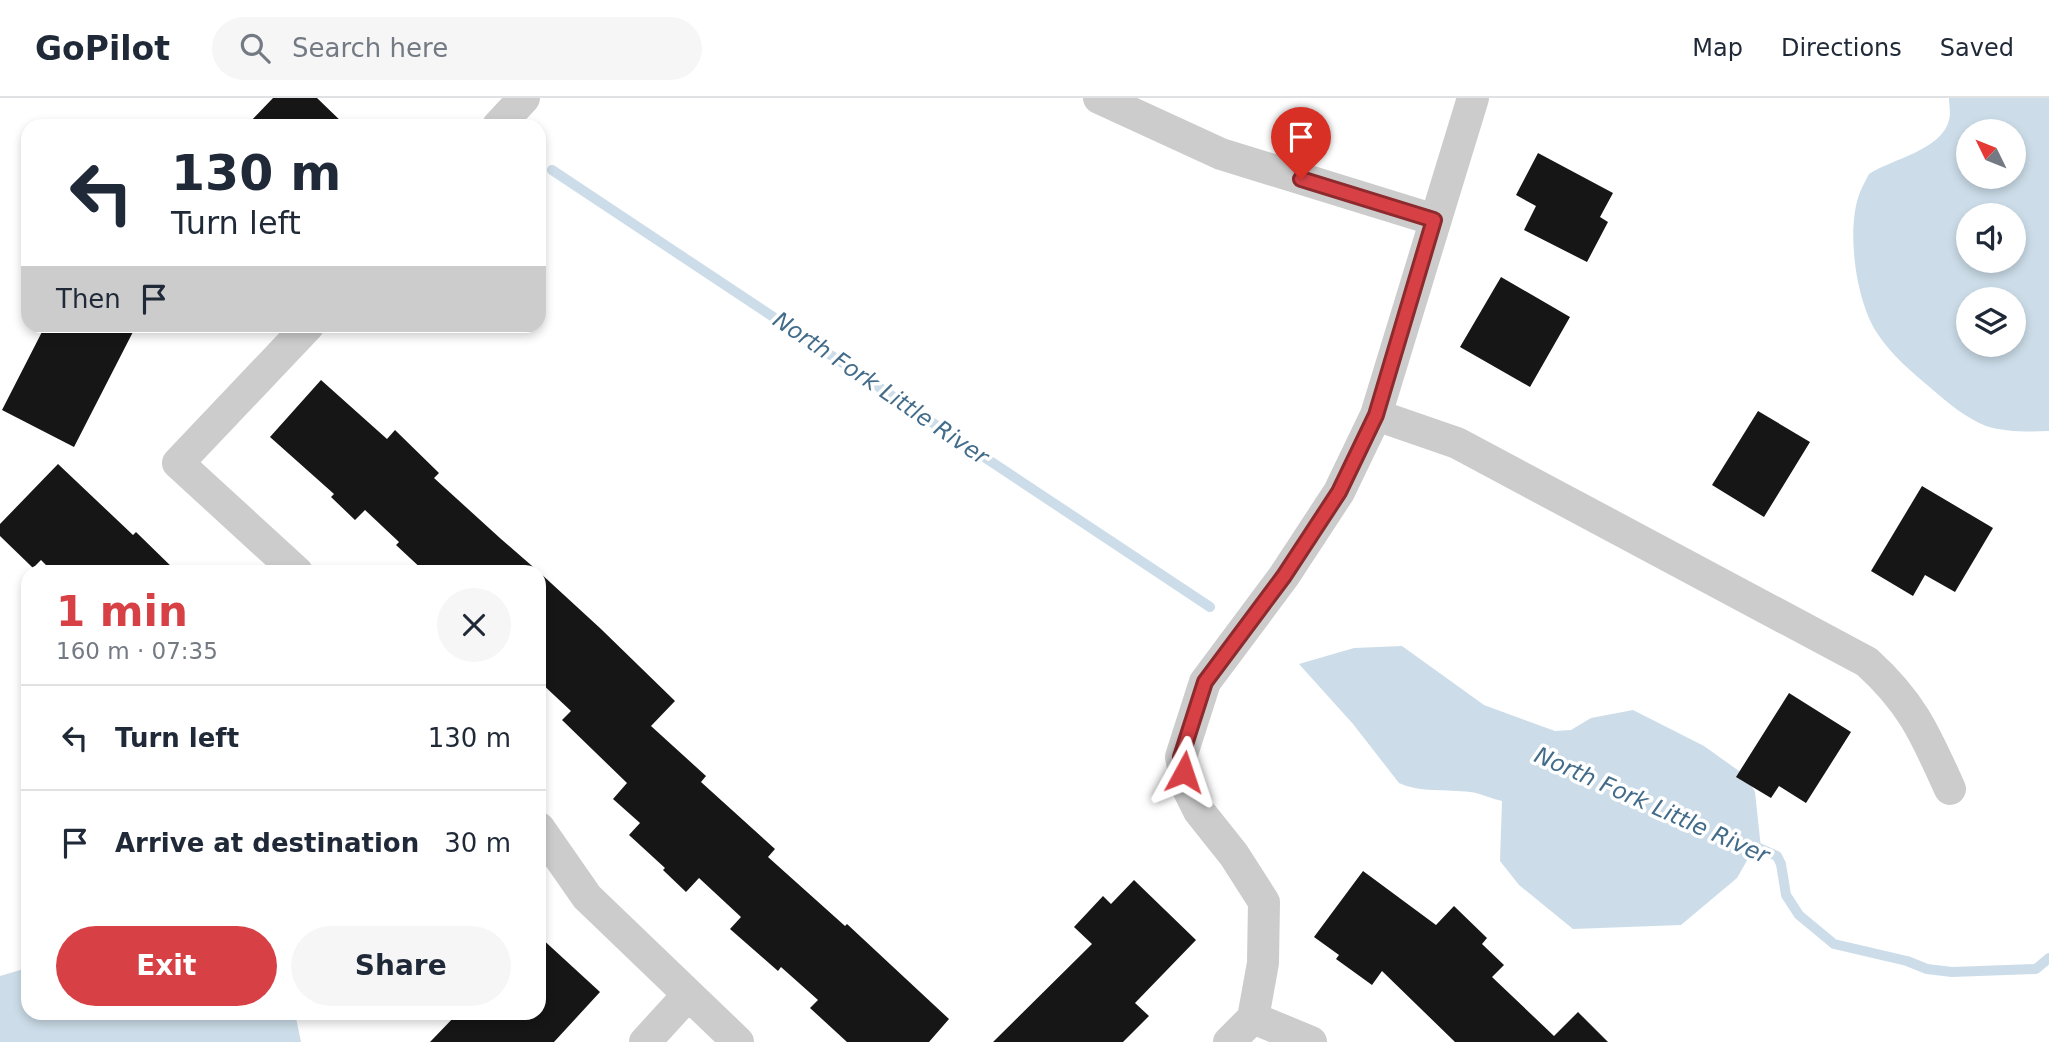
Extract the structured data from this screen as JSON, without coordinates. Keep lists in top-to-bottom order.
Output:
{
  "water": ["North Fork Little River"],
  "north": "top left",
  "page": {
    "header": "GoPilot",
    "search": "Search here",
    "nav": ["Map", "Directions", "Saved"],
    "turn": ["130 m", "Turn left"],
    "then": "Then",
    "heading": ["1 min", "160 m · 07:35"],
    "list": [
      {
        "name": "Turn left",
        "value": "130 m"
      },
      {
        "name": "Arrive at destination",
        "value": "30 m"
      }
    ],
    "buttons": ["Exit", "Share"]
  }
}
